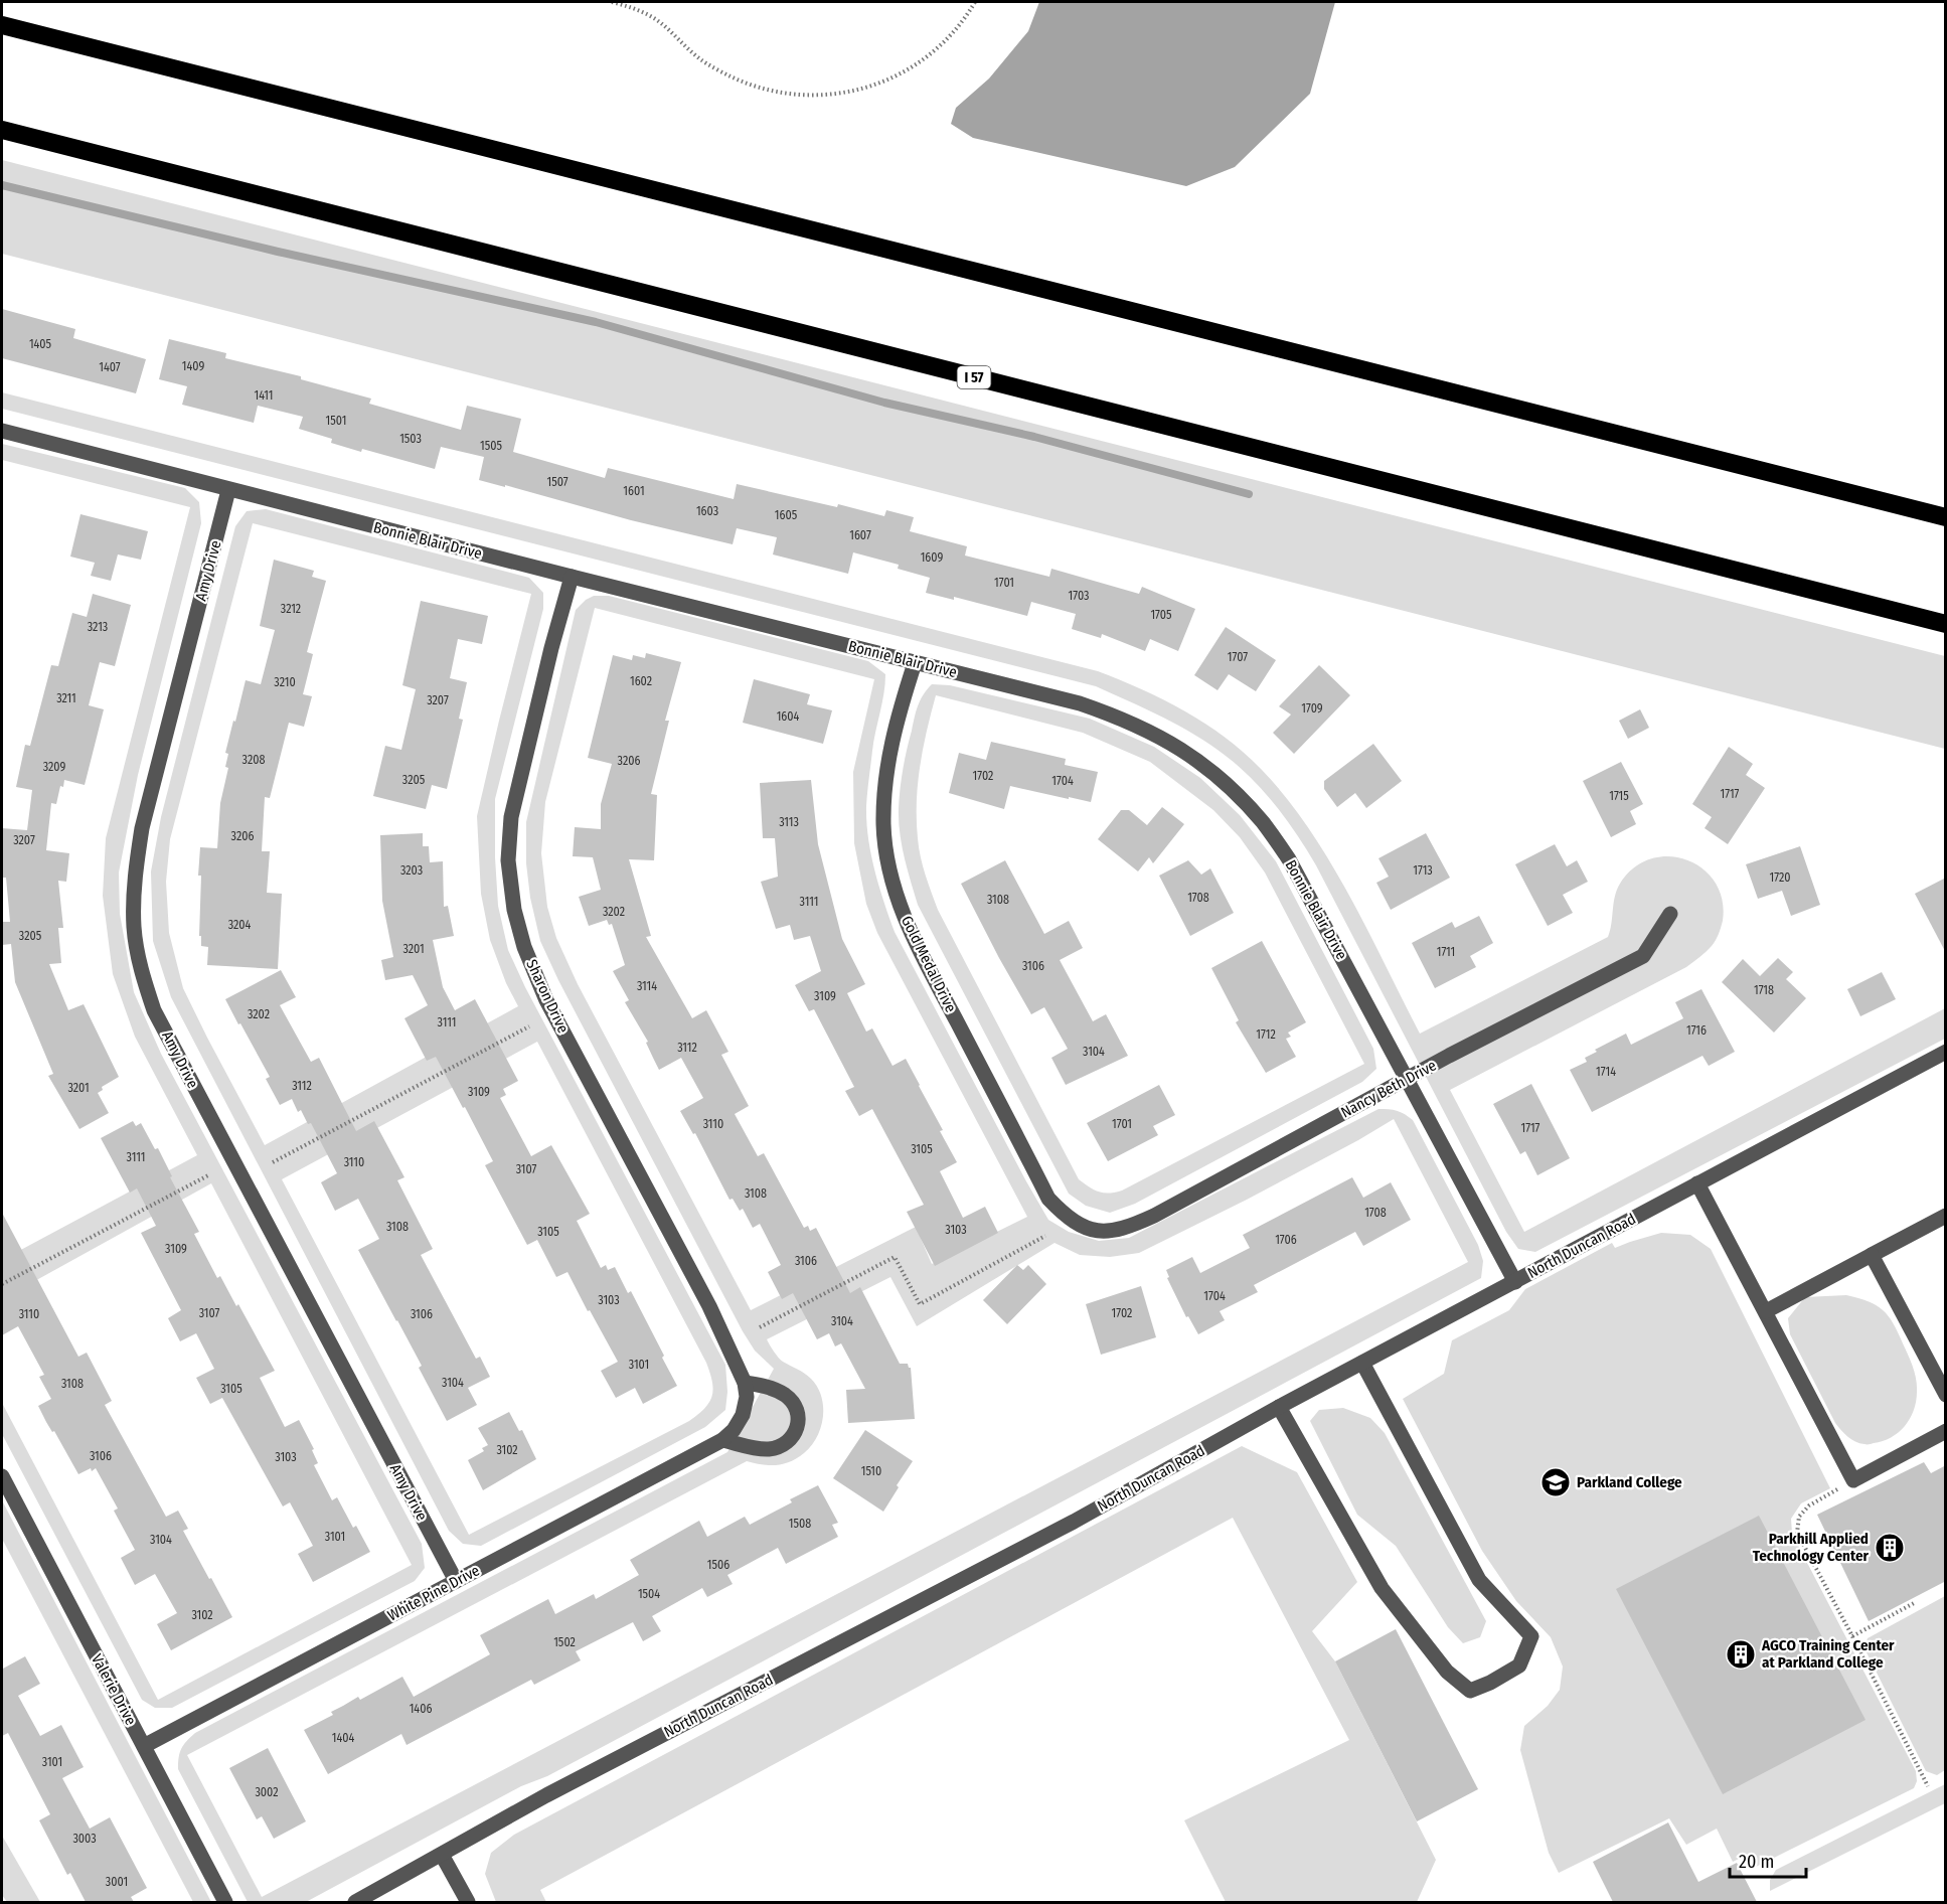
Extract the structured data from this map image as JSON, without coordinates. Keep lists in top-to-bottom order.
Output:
{
  "streets": {
    "highway": ["I 57"],
    "street": [
      "Bonnie Blair Drive",
      "Amy Drive",
      "Gold Medal Drive",
      "Sharon Drive",
      "Nancy Beth Drive",
      "North Duncan Road",
      "White Pine Drive",
      "Valerie Drive"
    ]
  },
  "crossings": [
    ["Bonnie Blair Drive", "Amy Drive"],
    ["Bonnie Blair Drive", "Gold Medal Drive"],
    ["Bonnie Blair Drive", "Sharon Drive"],
    ["Bonnie Blair Drive", "Nancy Beth Drive"],
    ["Bonnie Blair Drive", "North Duncan Road"],
    ["Amy Drive", "White Pine Drive"],
    ["Gold Medal Drive", "Nancy Beth Drive"],
    ["Sharon Drive", "White Pine Drive"],
    ["White Pine Drive", "Valerie Drive"]
  ],
  "places": {
    "school or university": ["Parkland College"],
    "building": ["Parkhill Applied Technology Center", "AGCO Training Center at Parkland College"]
  },
  "house_numbers": [
    "1405",
    "1409",
    "1407",
    "1411",
    "1501",
    "1503",
    "1505",
    "1507",
    "1601",
    "1603",
    "1605",
    "1607",
    "1609",
    "1701",
    "1703",
    "3212",
    "1705",
    "3213",
    "1707",
    "1602",
    "3210",
    "3211",
    "3207",
    "1709",
    "1604",
    "3208",
    "3206",
    "3209",
    "1702",
    "3205",
    "1704",
    "1717",
    "1715",
    "3113",
    "3206",
    "3207",
    "3203",
    "1713",
    "1720",
    "1708",
    "3108",
    "3111",
    "3202",
    "3204",
    "3205",
    "3201",
    "1711",
    "3106",
    "3114",
    "1718",
    "3109",
    "3202",
    "3111",
    "1716",
    "1712",
    "3112",
    "3104",
    "1714",
    "3112",
    "3201",
    "3109",
    "3110",
    "1701",
    "1717",
    "3105",
    "3111",
    "3110",
    "3107",
    "3108",
    "1708",
    "3108",
    "3103",
    "3105",
    "1706",
    "3109",
    "3106",
    "1704",
    "3103",
    "3107",
    "1702",
    "3110",
    "3106",
    "3104",
    "3101",
    "3104",
    "3108",
    "3105",
    "3102",
    "3106",
    "3103",
    "1510",
    "1508",
    "3101",
    "3104",
    "1506",
    "1504",
    "3102",
    "1502",
    "1406",
    "1404",
    "3101",
    "3002",
    "3003",
    "3001"
  ],
  "scale_bar": "20 m"
}
